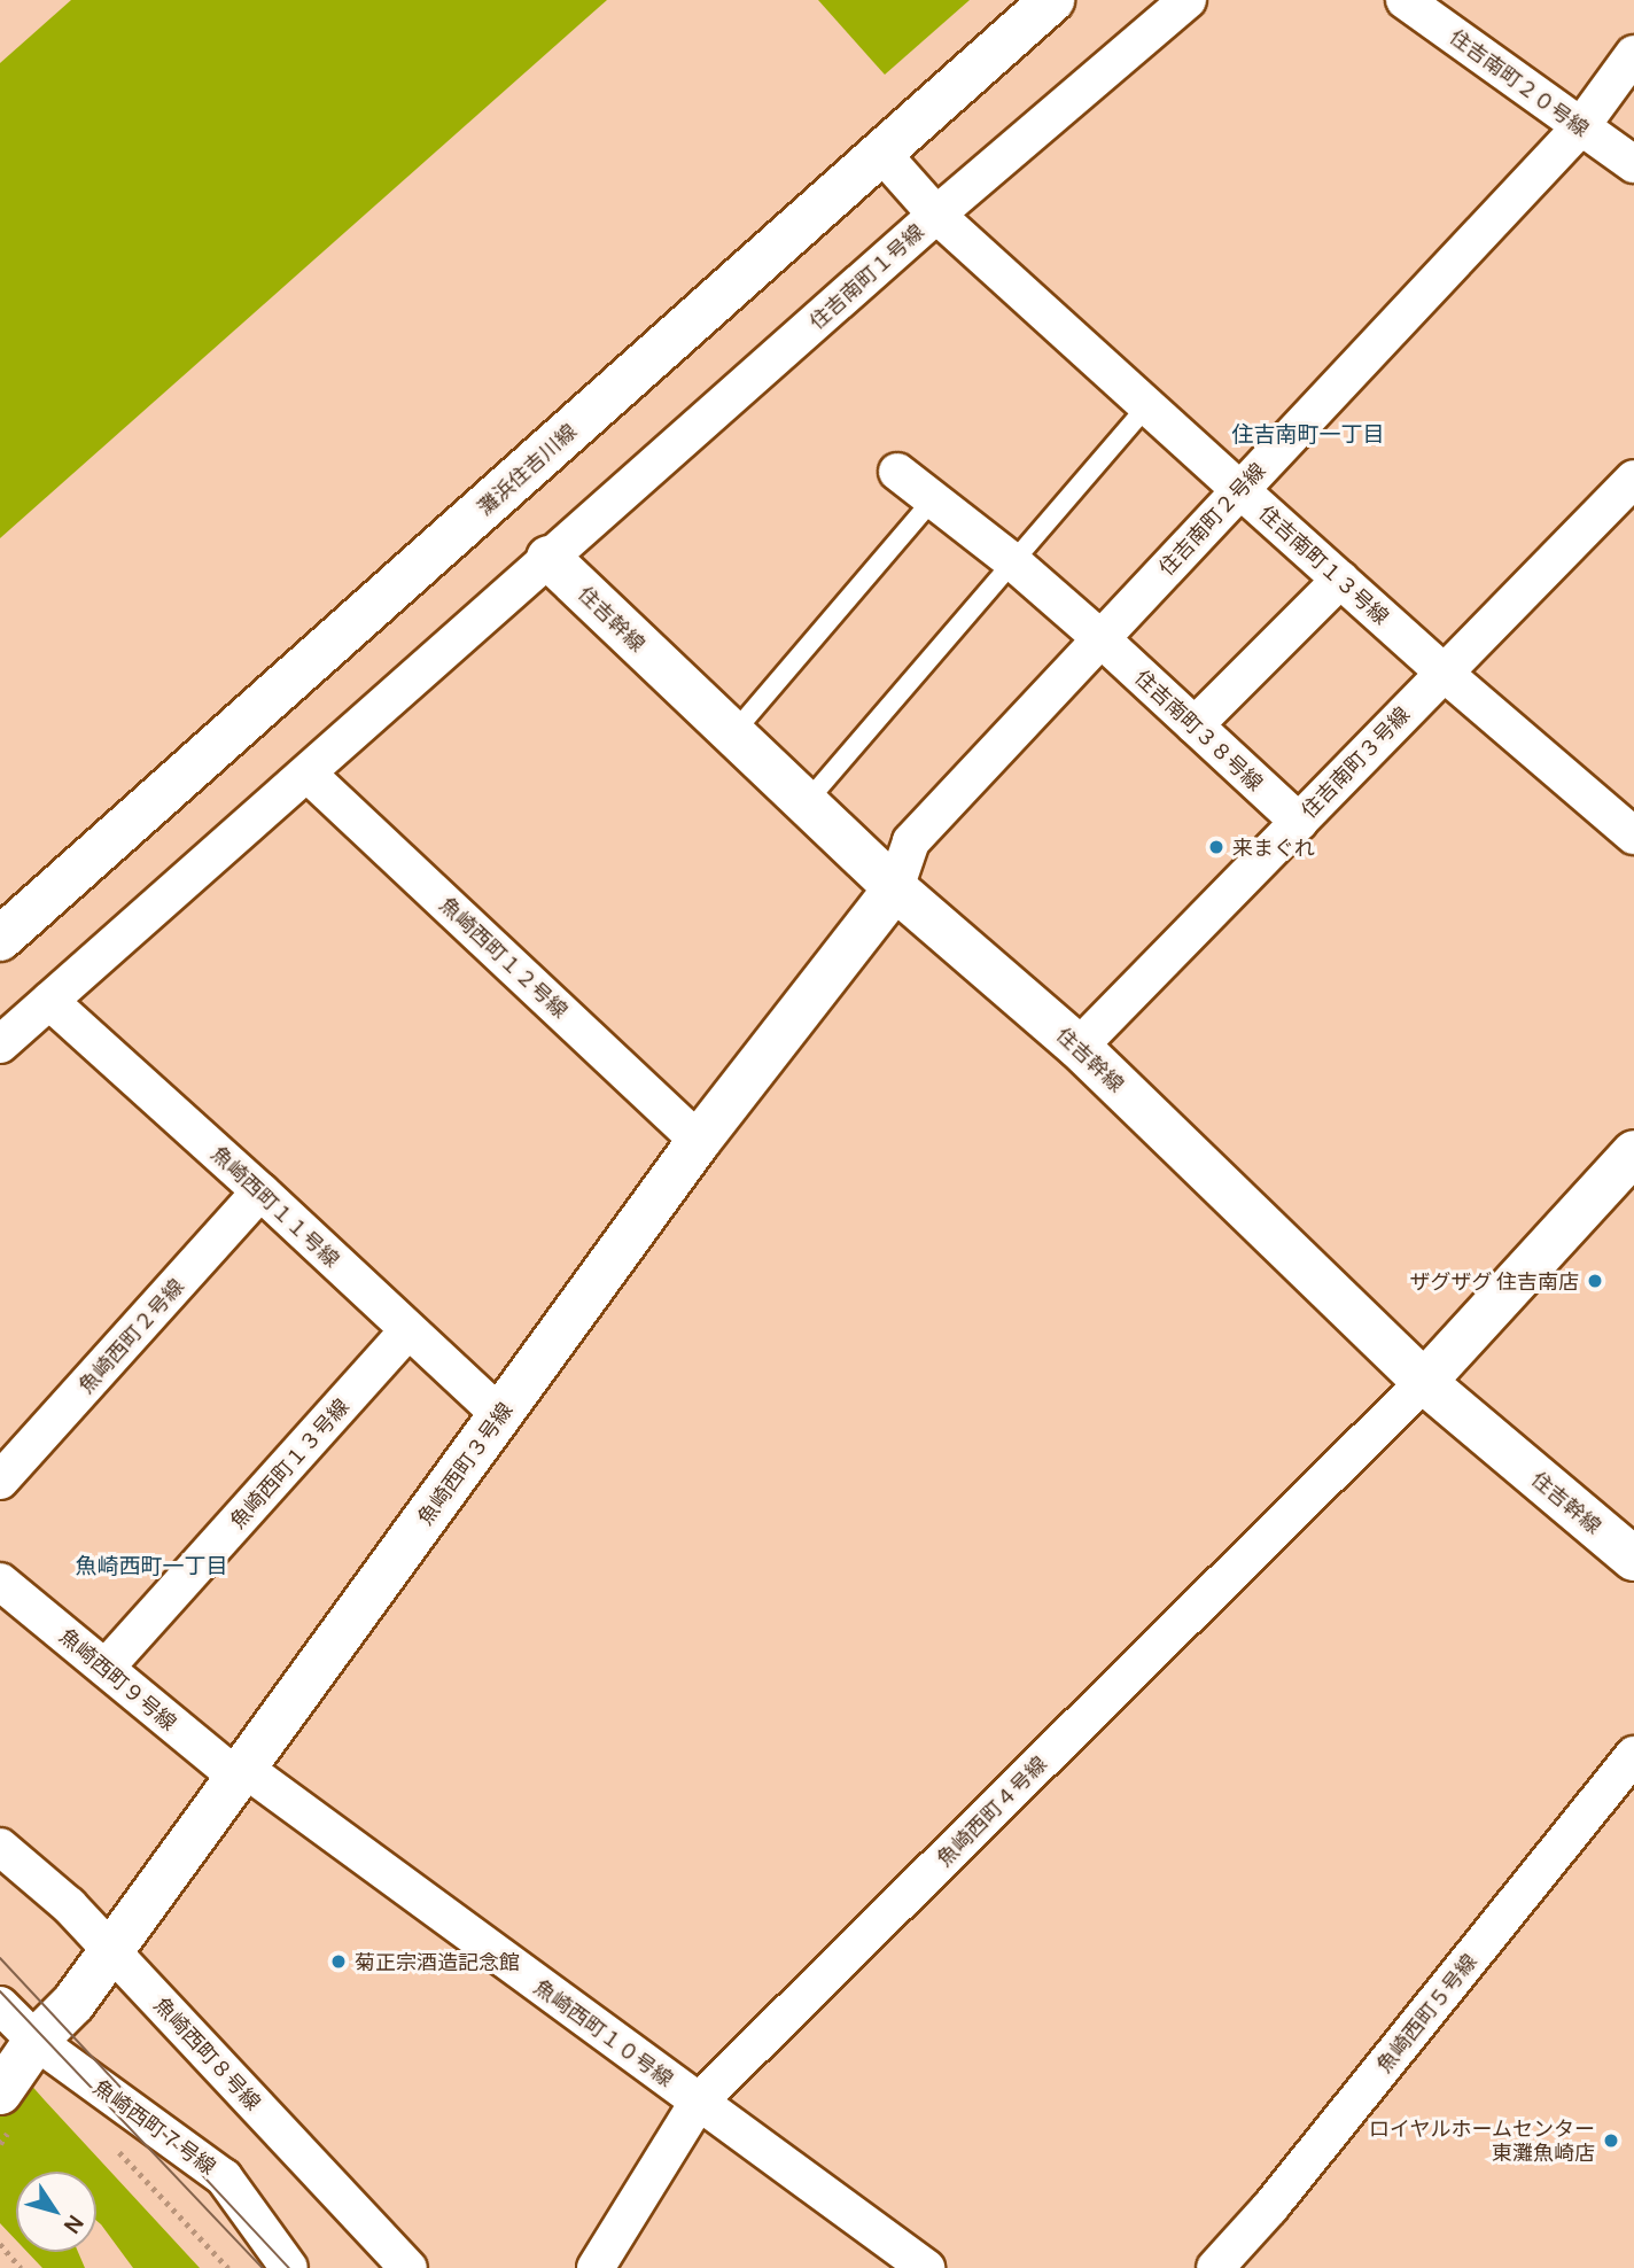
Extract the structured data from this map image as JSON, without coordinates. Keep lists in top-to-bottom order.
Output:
{
  "streets": {
    "street": [
      "住吉南町２０号線",
      "住吉南町１号線",
      "灘浜住吉川線",
      "住吉南町２号線",
      "住吉南町１３号線",
      "住吉幹線",
      "住吉南町３８号線",
      "住吉南町３号線",
      "魚崎西町１２号線",
      "魚崎西町１１号線",
      "魚崎西町２号線",
      "魚崎西町１３号線",
      "魚崎西町３号線",
      "魚崎西町９号線",
      "魚崎西町４号線",
      "魚崎西町５号線",
      "魚崎西町１０号線",
      "魚崎西町８号線",
      "魚崎西町７号線"
    ]
  },
  "crossings": [
    ["住吉南町２０号線", "住吉南町２号線"],
    ["住吉南町１号線", "住吉南町１３号線"],
    ["住吉南町１号線", "住吉幹線"],
    ["住吉南町１号線", "魚崎西町１２号線"],
    ["住吉南町１号線", "魚崎西町１１号線"],
    ["灘浜住吉川線", "住吉南町１３号線"],
    ["住吉南町２号線", "住吉南町１３号線"],
    ["住吉南町２号線", "住吉幹線"],
    ["住吉南町２号線", "住吉南町３８号線"],
    ["住吉南町２号線", "魚崎西町３号線"],
    ["住吉南町１３号線", "住吉南町３号線"],
    ["住吉幹線", "住吉南町３号線"],
    ["住吉幹線", "魚崎西町３号線"],
    ["住吉幹線", "魚崎西町４号線"],
    ["住吉南町３８号線", "住吉南町３号線"],
    ["魚崎西町１２号線", "魚崎西町３号線"],
    ["魚崎西町１１号線", "魚崎西町２号線"],
    ["魚崎西町１１号線", "魚崎西町１３号線"],
    ["魚崎西町１１号線", "魚崎西町３号線"],
    ["魚崎西町１３号線", "魚崎西町９号線"],
    ["魚崎西町３号線", "魚崎西町９号線"],
    ["魚崎西町３号線", "魚崎西町１０号線"],
    ["魚崎西町３号線", "魚崎西町８号線"],
    ["魚崎西町３号線", "魚崎西町７号線"],
    ["魚崎西町９号線", "魚崎西町１０号線"],
    ["魚崎西町４号線", "魚崎西町１０号線"]
  ],
  "districts": ["住吉南町一丁目", "魚崎西町一丁目"],
  "places": [
    "来まぐれ",
    "ザグザグ 住吉南店",
    "菊正宗酒造記念館",
    "ロイヤルホームセンター 東灘魚崎店"
  ],
  "north": "bottom right"
}
